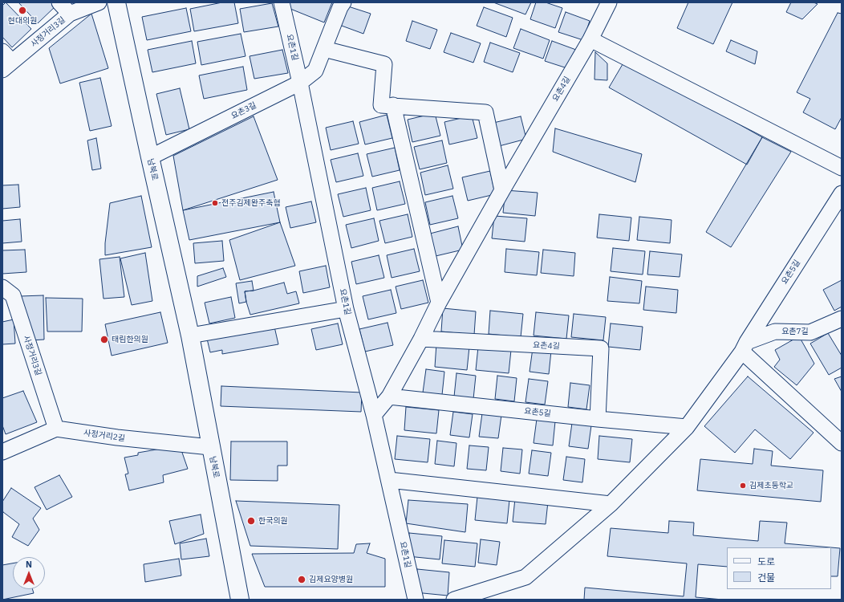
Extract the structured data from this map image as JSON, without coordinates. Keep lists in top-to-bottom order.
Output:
{
  "streets": {
    "main road": ["남북로"],
    "street": [
      "사정거리3길",
      "요촌1길",
      "요촌4길",
      "요촌3길",
      "요촌5길",
      "요촌7길",
      "사정거리2길"
    ]
  },
  "crossings": [
    ["사정거리3길", "사정거리2길"],
    ["요촌1길", "요촌4길"],
    ["요촌1길", "요촌3길"],
    ["요촌4길", "요촌5길"],
    ["요촌3길", "남북로"],
    ["남북로", "사정거리2길"],
    ["요촌5길", "요촌7길"]
  ],
  "places": [
    "현대의원",
    "전주김제완주축협",
    "태림한의원",
    "김제초등학교",
    "한국의원",
    "김제요양병원"
  ],
  "legend": ["도로", "건물"],
  "north": "top"
}
